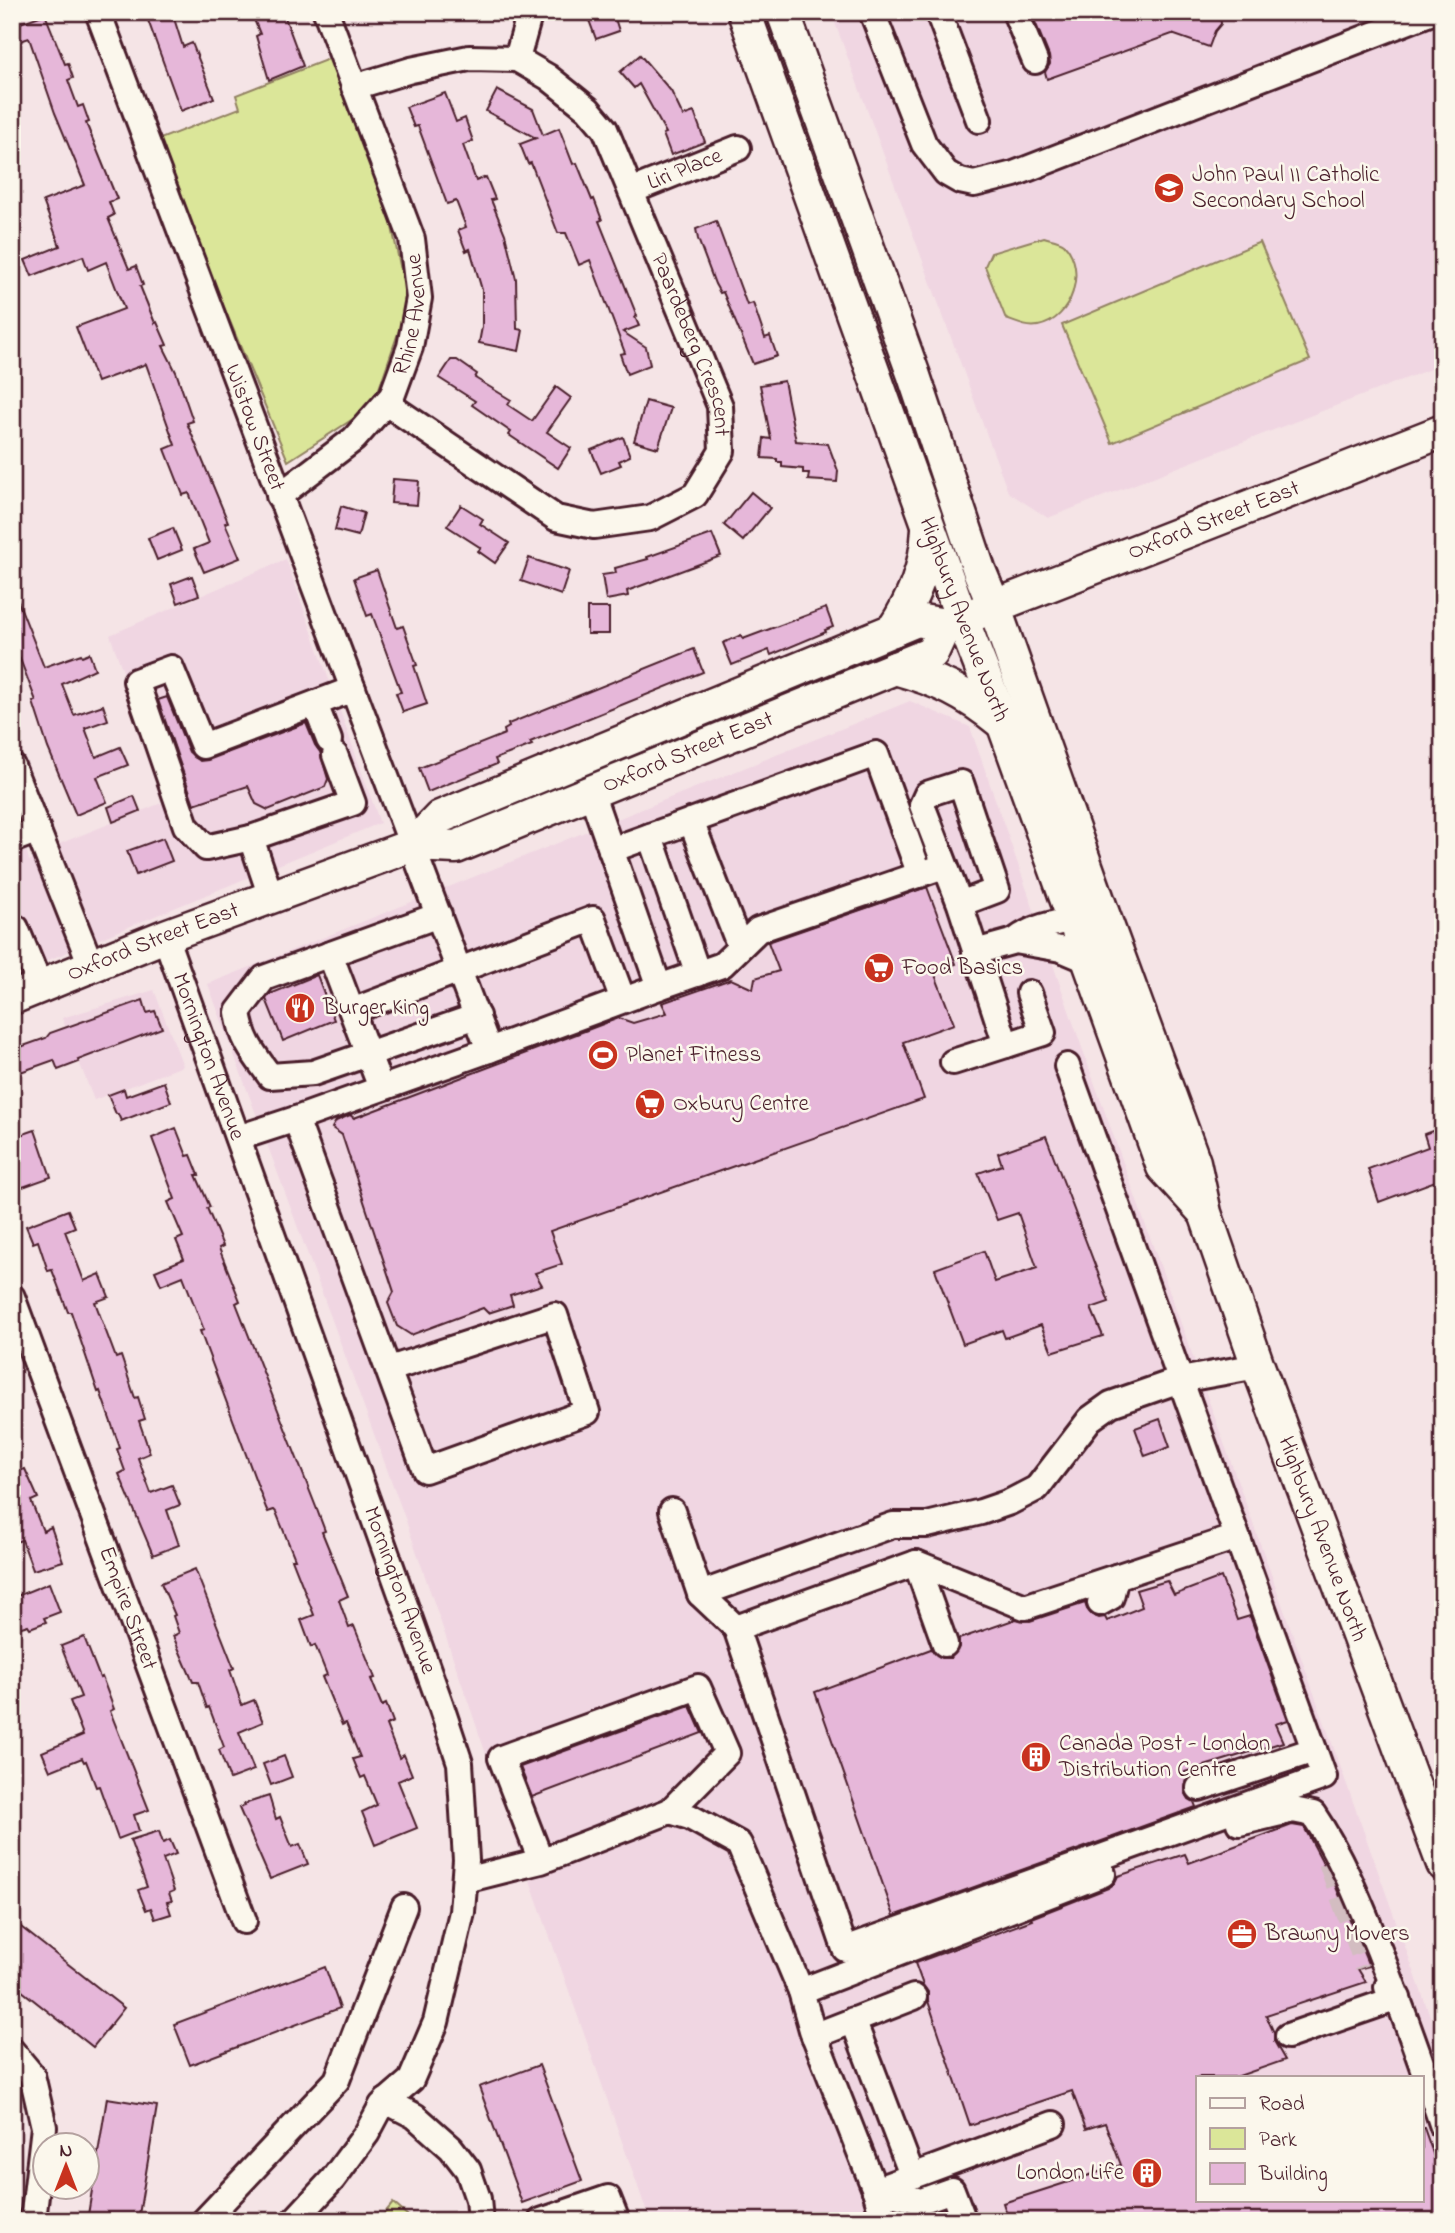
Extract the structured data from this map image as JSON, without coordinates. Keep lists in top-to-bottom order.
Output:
{
  "streets": {
    "main road": ["Oxford Street East", "Highbury Avenue North"],
    "street": [
      "Liri Place",
      "Rhine Avenue",
      "Paardeberg Crescent",
      "Wistow Street",
      "Mornington Avenue",
      "Empire Street"
    ]
  },
  "crossings": [
    ["Liri Place", "Paardeberg Crescent"],
    ["Rhine Avenue", "Paardeberg Crescent"],
    ["Rhine Avenue", "Wistow Street"],
    ["Wistow Street", "Oxford Street East"],
    ["Oxford Street East", "Highbury Avenue North"],
    ["Oxford Street East", "Mornington Avenue"]
  ],
  "places": {
    "school or university": ["John Paul II Catholic Secondary School"],
    "supermarket": ["Food Basics", "Oxbury Centre"],
    "restaurant": ["Burger King"],
    "sports": ["Planet Fitness"],
    "building": ["Canada Post - London Distribution Centre", "London Life"],
    "office": ["Brawny Movers"]
  },
  "legend": ["Road", "Park", "Building"],
  "north": "top"
}
